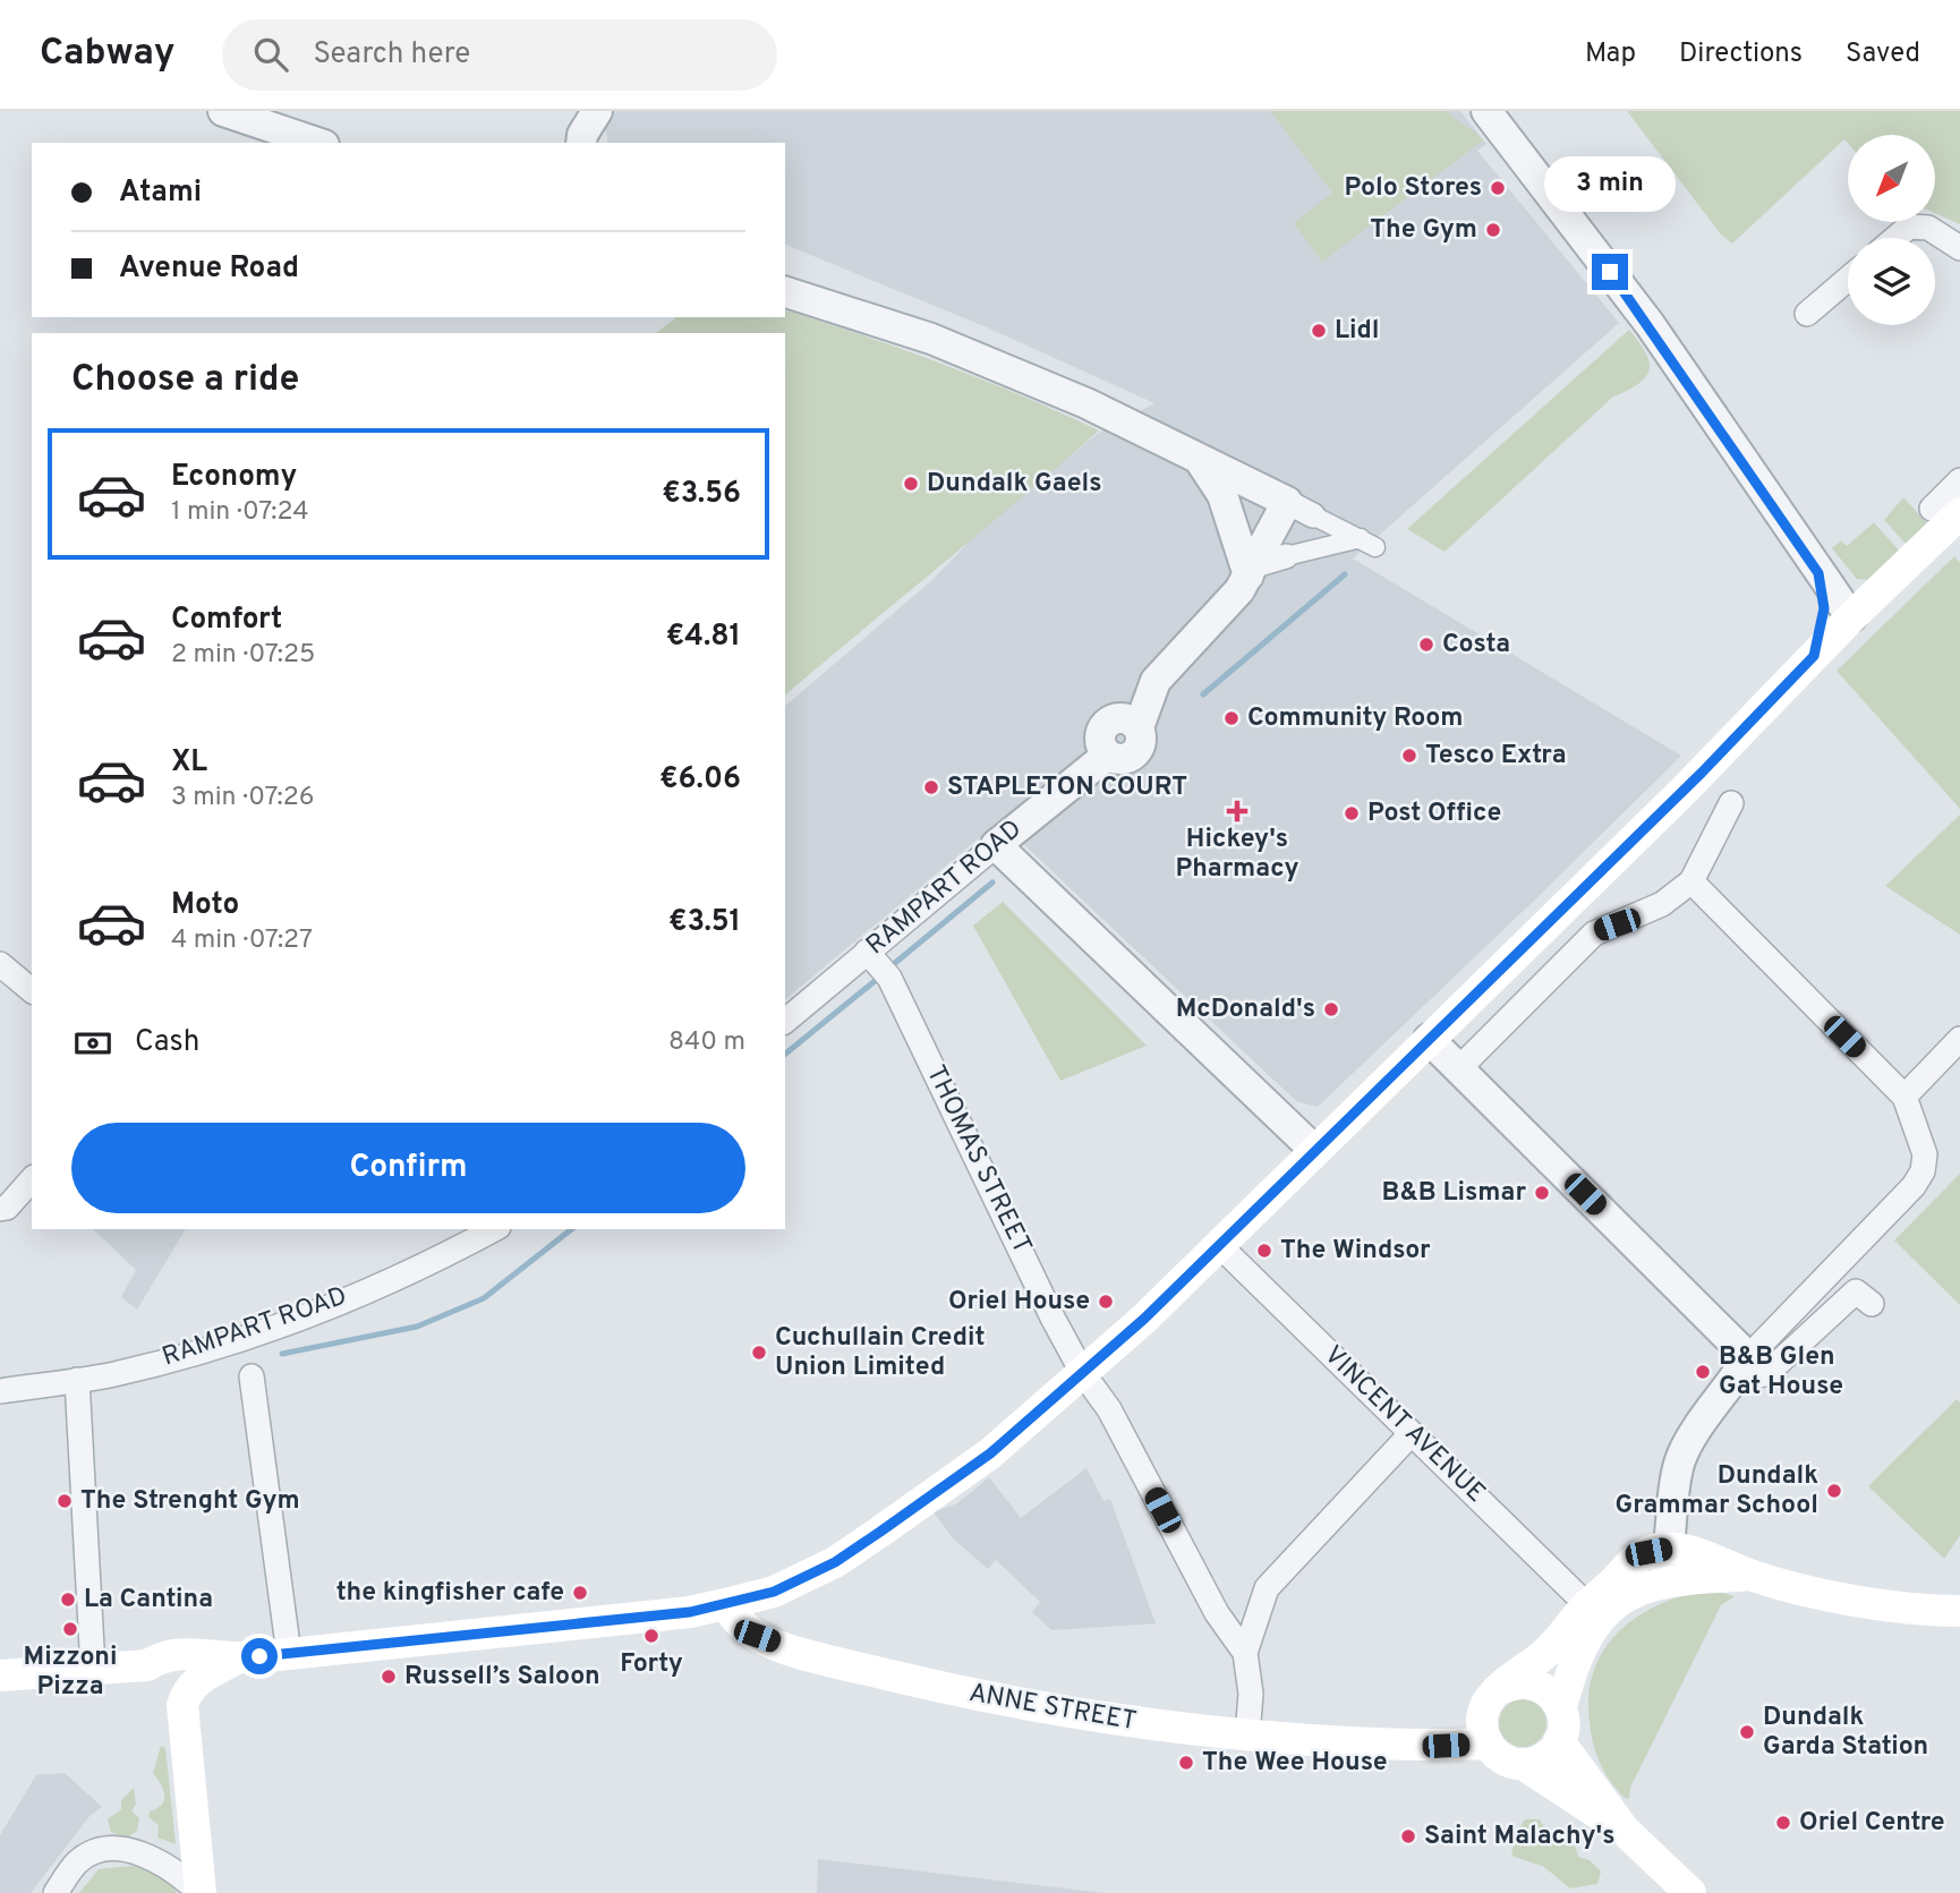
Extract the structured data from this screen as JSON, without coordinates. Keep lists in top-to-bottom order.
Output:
{
  "streets": {
    "main road": ["ANNE STREET"],
    "street": ["RAMPART ROAD", "THOMAS STREET", "VINCENT AVENUE"]
  },
  "crossings": [
    ["RAMPART ROAD", "THOMAS STREET"]
  ],
  "places": {
    "other": [
      "Polo Stores",
      "The Gym",
      "Lidl",
      "Dundalk Gaels",
      "Costa",
      "Community Room",
      "Tesco Extra",
      "STAPLETON COURT",
      "Post Office",
      "McDonald's",
      "B&B Lismar",
      "The Windsor",
      "Oriel House",
      "Cuchullain Credit Union Limited",
      "B&B Glen Gat House",
      "Dundalk Grammar School",
      "The Strenght Gym",
      "the kingfisher cafe",
      "La Cantina",
      "Mizzoni Pizza",
      "Forty",
      "Russell’s Saloon",
      "Dundalk Garda Station",
      "The Wee House",
      "Oriel Centre",
      "Saint Malachy's"
    ],
    "health": ["Hickey's Pharmacy"]
  },
  "north": "bottom left",
  "page": {
    "header": "Cabway",
    "search": "Search here",
    "nav": ["Map", "Directions", "Saved"],
    "banner": ["Atami", "Avenue Road"],
    "bubble": "3 min",
    "heading": "Choose a ride",
    "list": [
      {
        "name": "Economy",
        "note": "1 min · 07:24",
        "value": "€3.56"
      },
      {
        "name": "Comfort",
        "note": "2 min · 07:25",
        "value": "€4.81"
      },
      {
        "name": "XL",
        "note": "3 min · 07:26",
        "value": "€6.06"
      },
      {
        "name": "Moto",
        "note": "4 min · 07:27",
        "value": "€3.51"
      }
    ],
    "pay": ["Cash", "840 m"],
    "buttons": "Confirm"
  }
}
